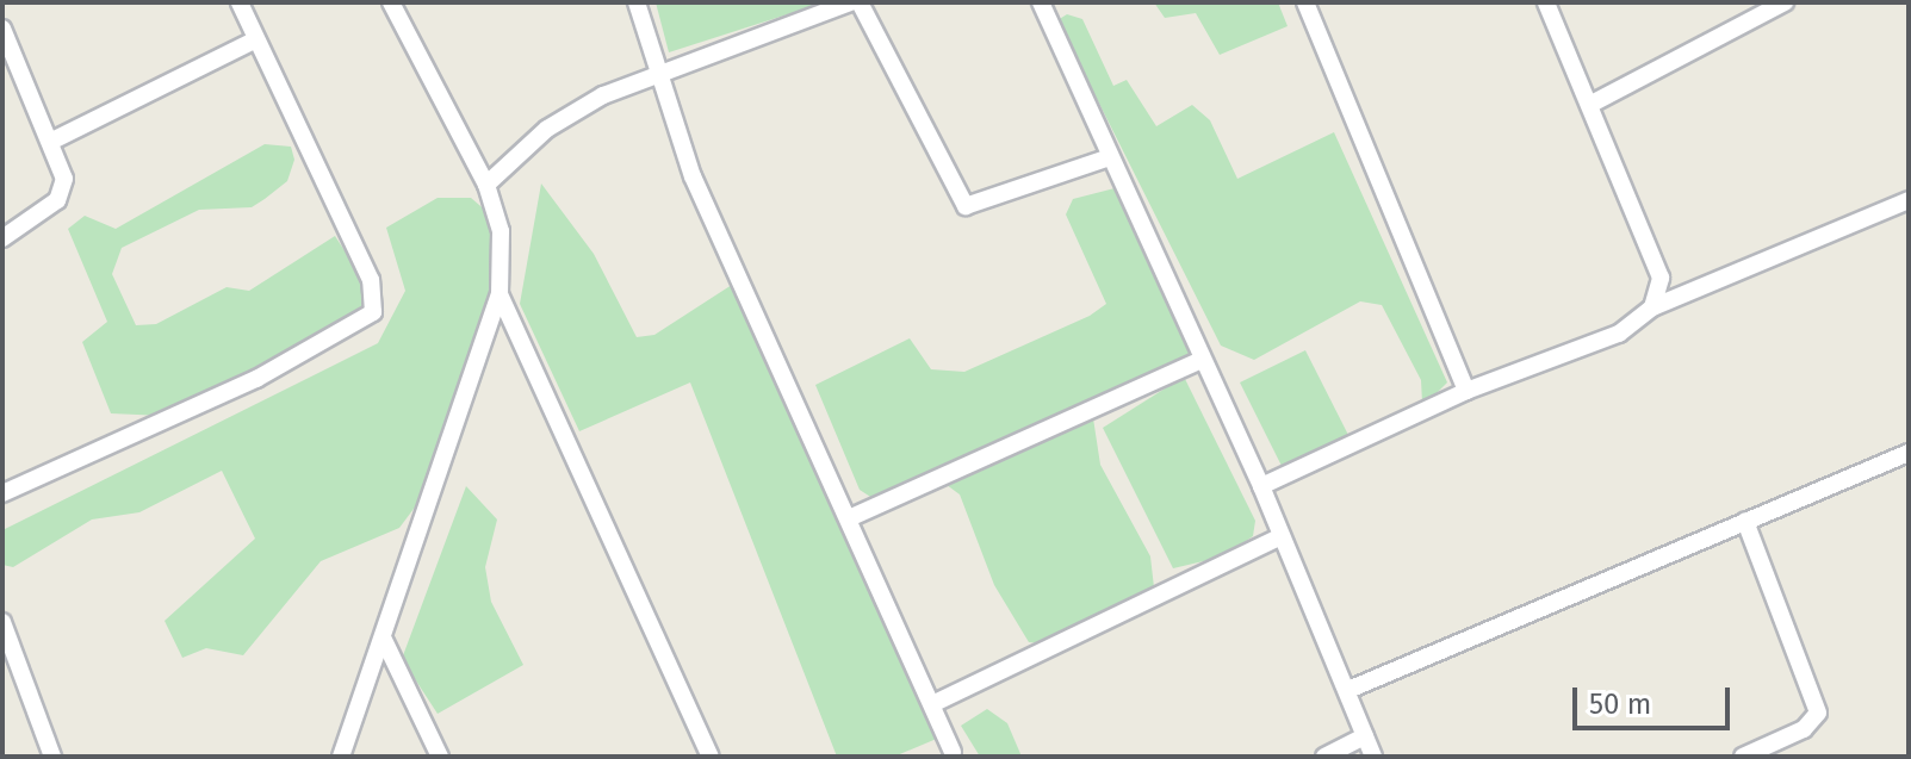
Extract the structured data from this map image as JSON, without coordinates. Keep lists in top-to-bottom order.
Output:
{
  "scale_bar": "50 m"
}
